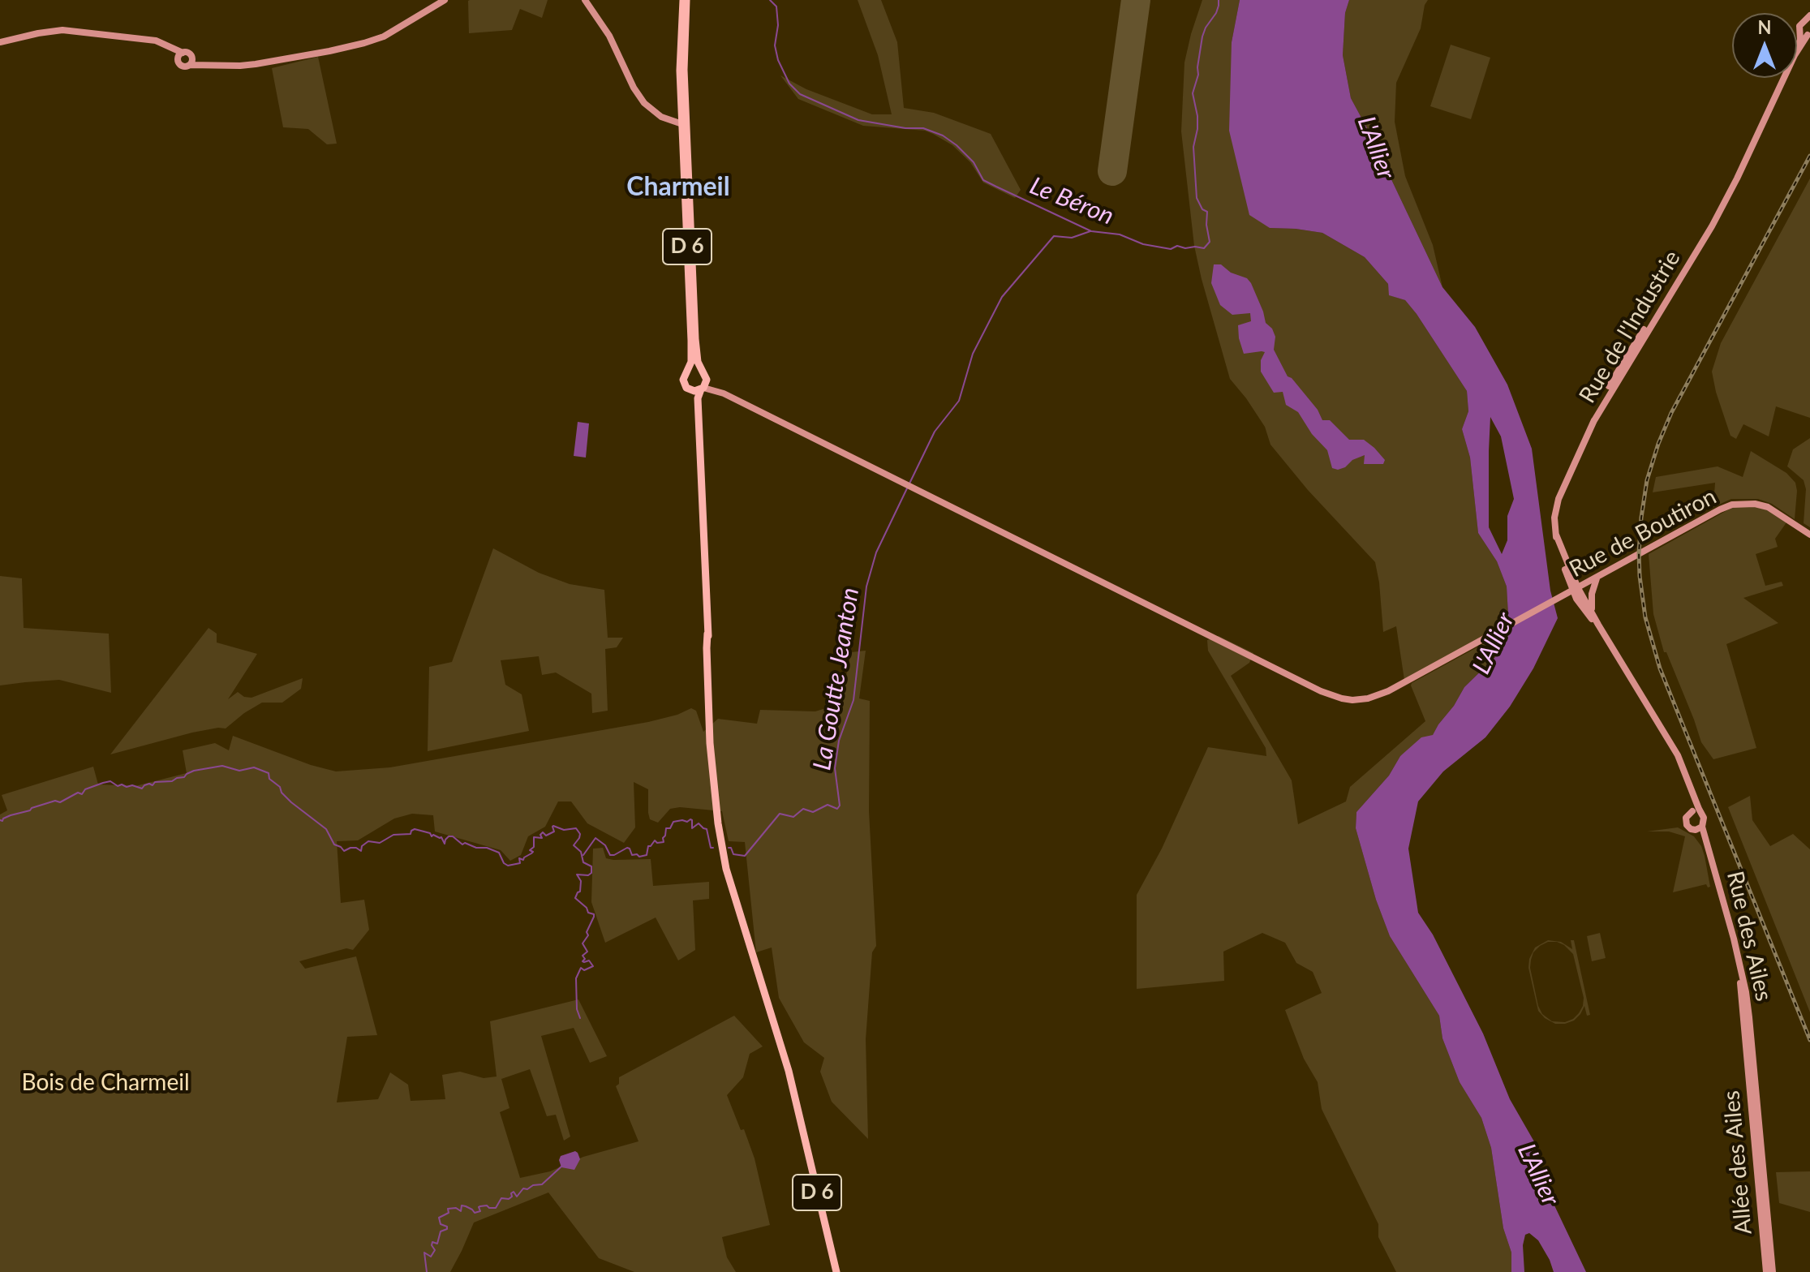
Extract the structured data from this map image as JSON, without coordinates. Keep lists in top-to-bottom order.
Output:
{
  "streets": {
    "main road": [
      "D 6",
      "Rue de l'Industrie",
      "Rue de Boutiron",
      "Rue des Ailes",
      "Allée des Ailes"
    ]
  },
  "crossings": [
    ["Rue de l'Industrie", "Rue de Boutiron"],
    ["Rue des Ailes", "Allée des Ailes"]
  ],
  "districts": ["Charmeil"],
  "water": ["L'Allier", "Le Béron", "La Goutte Jeanton"],
  "parks": ["Bois de Charmeil"],
  "north": "top"
}
